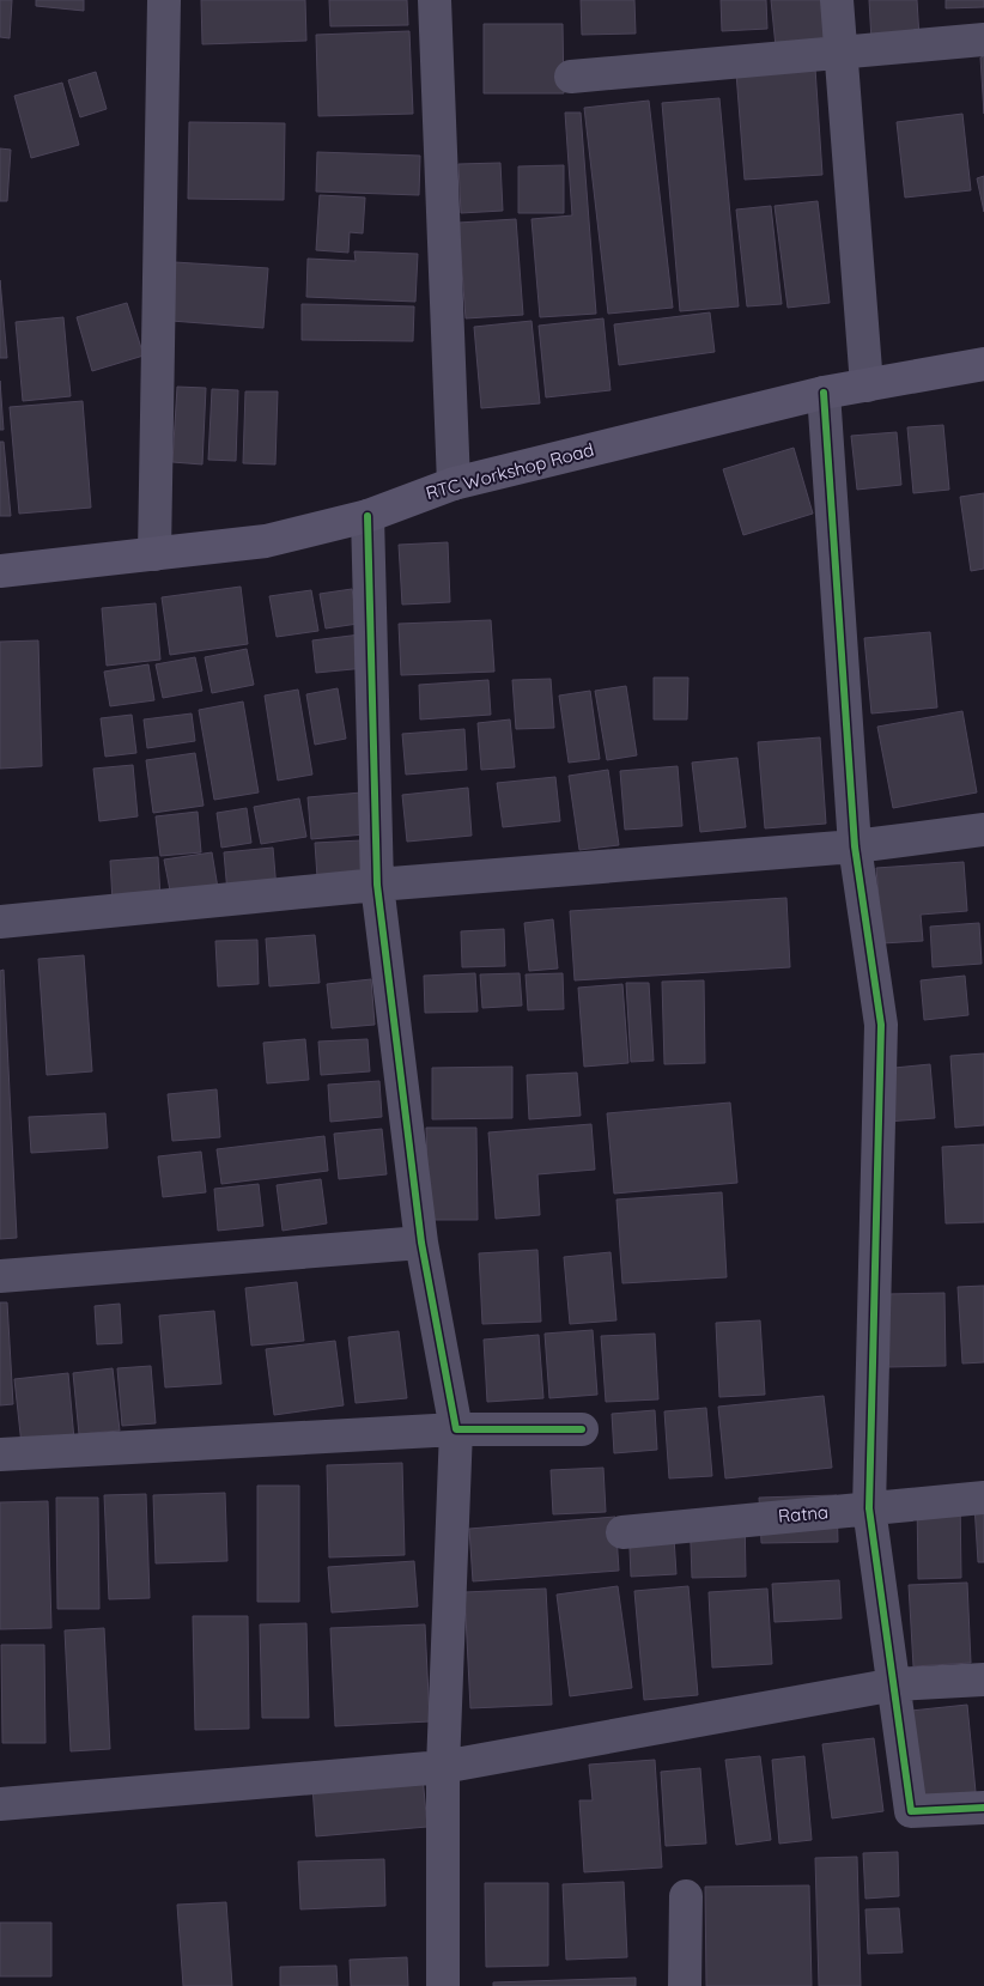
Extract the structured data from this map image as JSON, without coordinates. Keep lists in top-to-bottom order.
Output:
{
  "streets": {
    "street": ["RTC Workshop Road", "Ratna"]
  }
}
